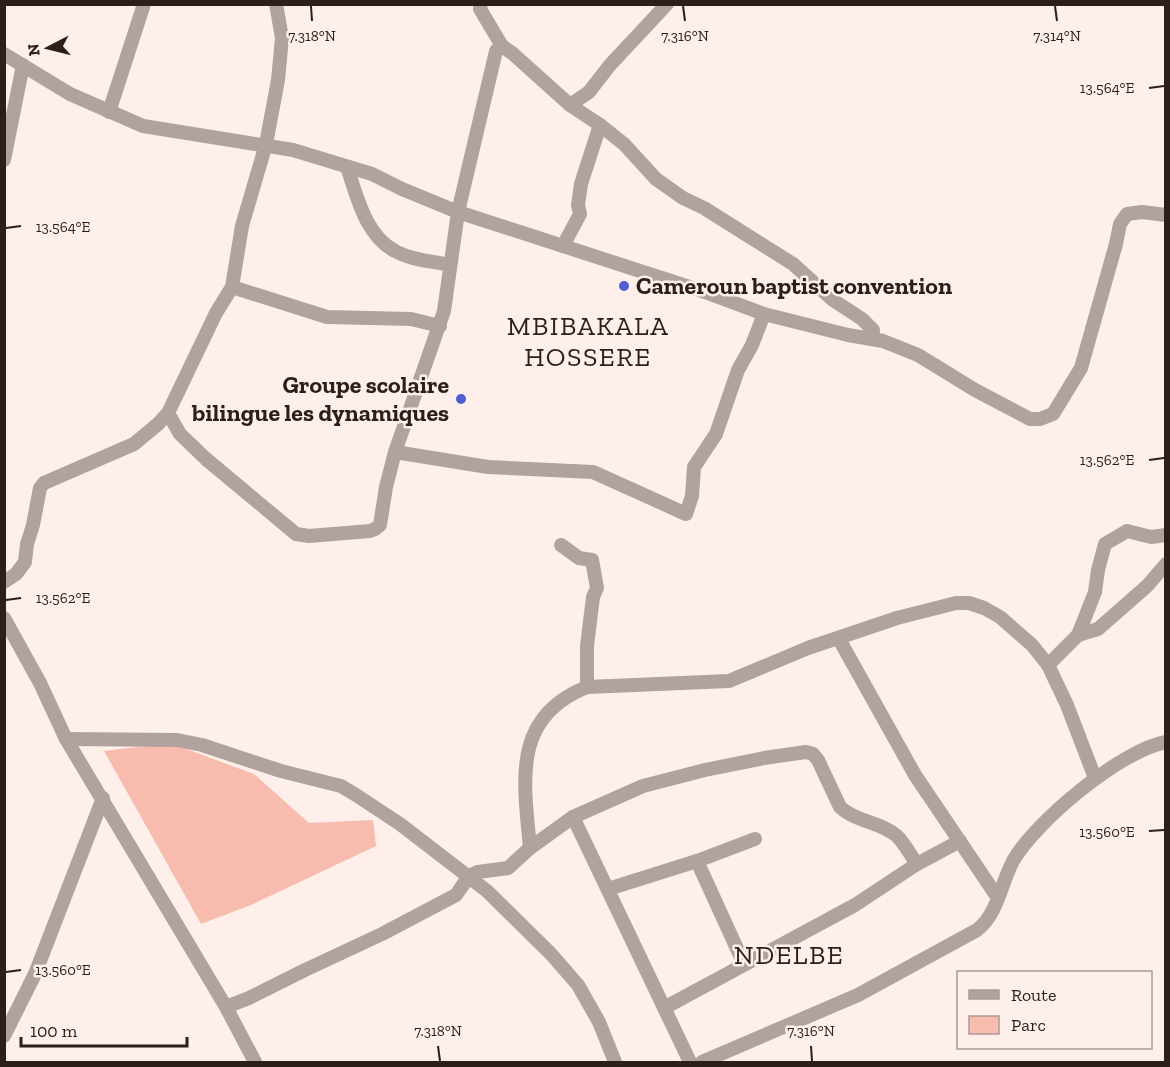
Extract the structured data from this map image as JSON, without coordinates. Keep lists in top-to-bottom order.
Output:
{
  "districts": ["MBIBAKALA HOSSERE", "NDELBE"],
  "places": ["Cameroun baptist convention", "Groupe scolaire bilingue les dynamiques"],
  "legend": ["Route", "Parc"],
  "scale_bar": "100 m",
  "north": "left",
  "coordinates": [
    "7.318°N",
    "7.316°N",
    "7.314°N",
    "13.564°E",
    "13.562°E",
    "13.560°E"
  ]
}
